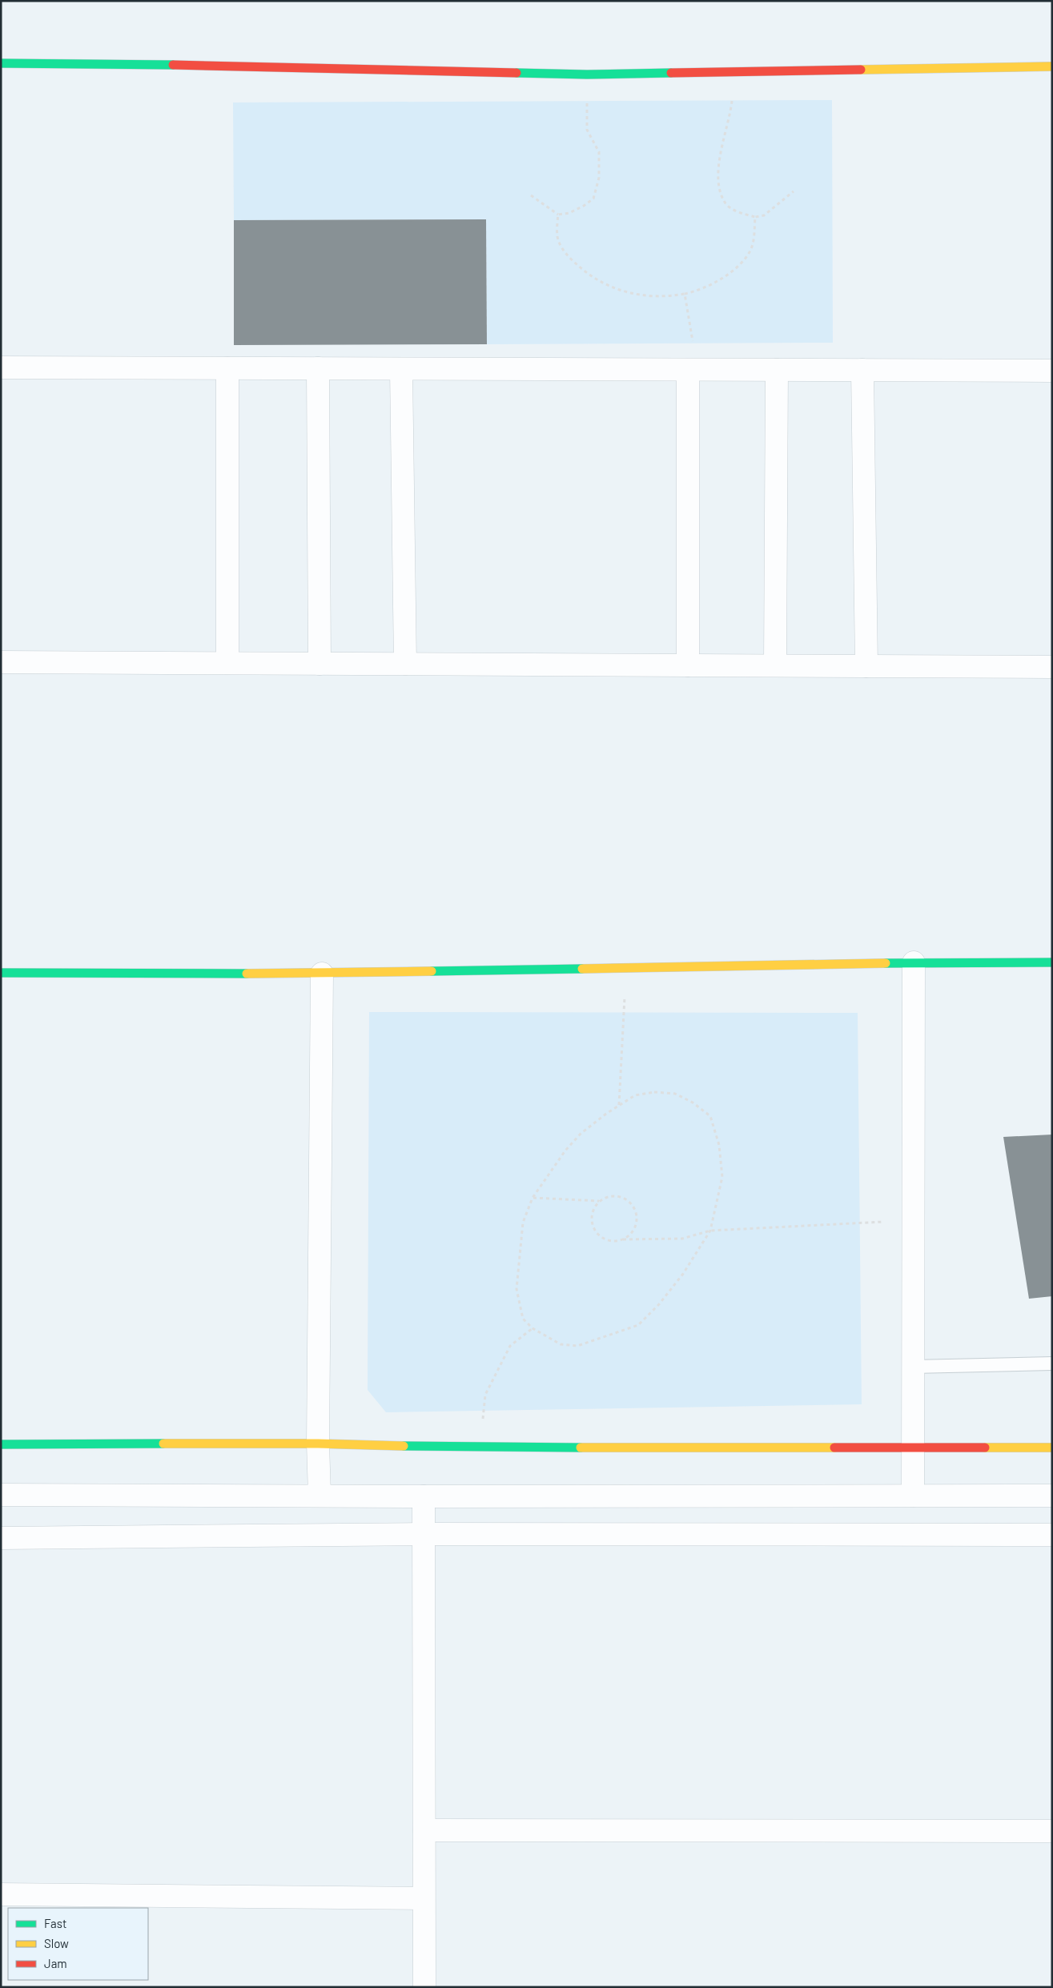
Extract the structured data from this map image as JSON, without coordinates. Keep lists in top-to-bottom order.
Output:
{
  "legend": ["Fast", "Slow", "Jam"]
}
